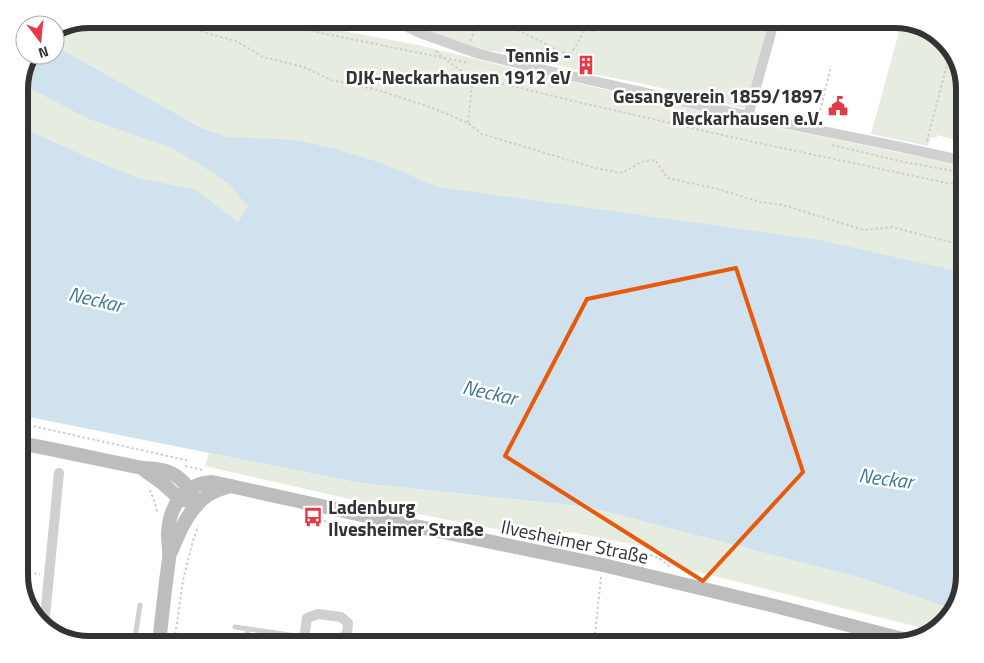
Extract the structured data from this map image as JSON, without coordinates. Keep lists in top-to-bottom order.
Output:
{
  "streets": {
    "main road": ["Ilvesheimer Straße"]
  },
  "water": ["Neckar"],
  "places": {
    "building": ["Tennis - DJK-Neckarhausen 1912 eV"],
    "public building": ["Gesangverein 1859/1897 Neckarhausen e.V."],
    "bus stop": ["Ladenburg Ilvesheimer Straße"]
  },
  "north": "bottom"
}
